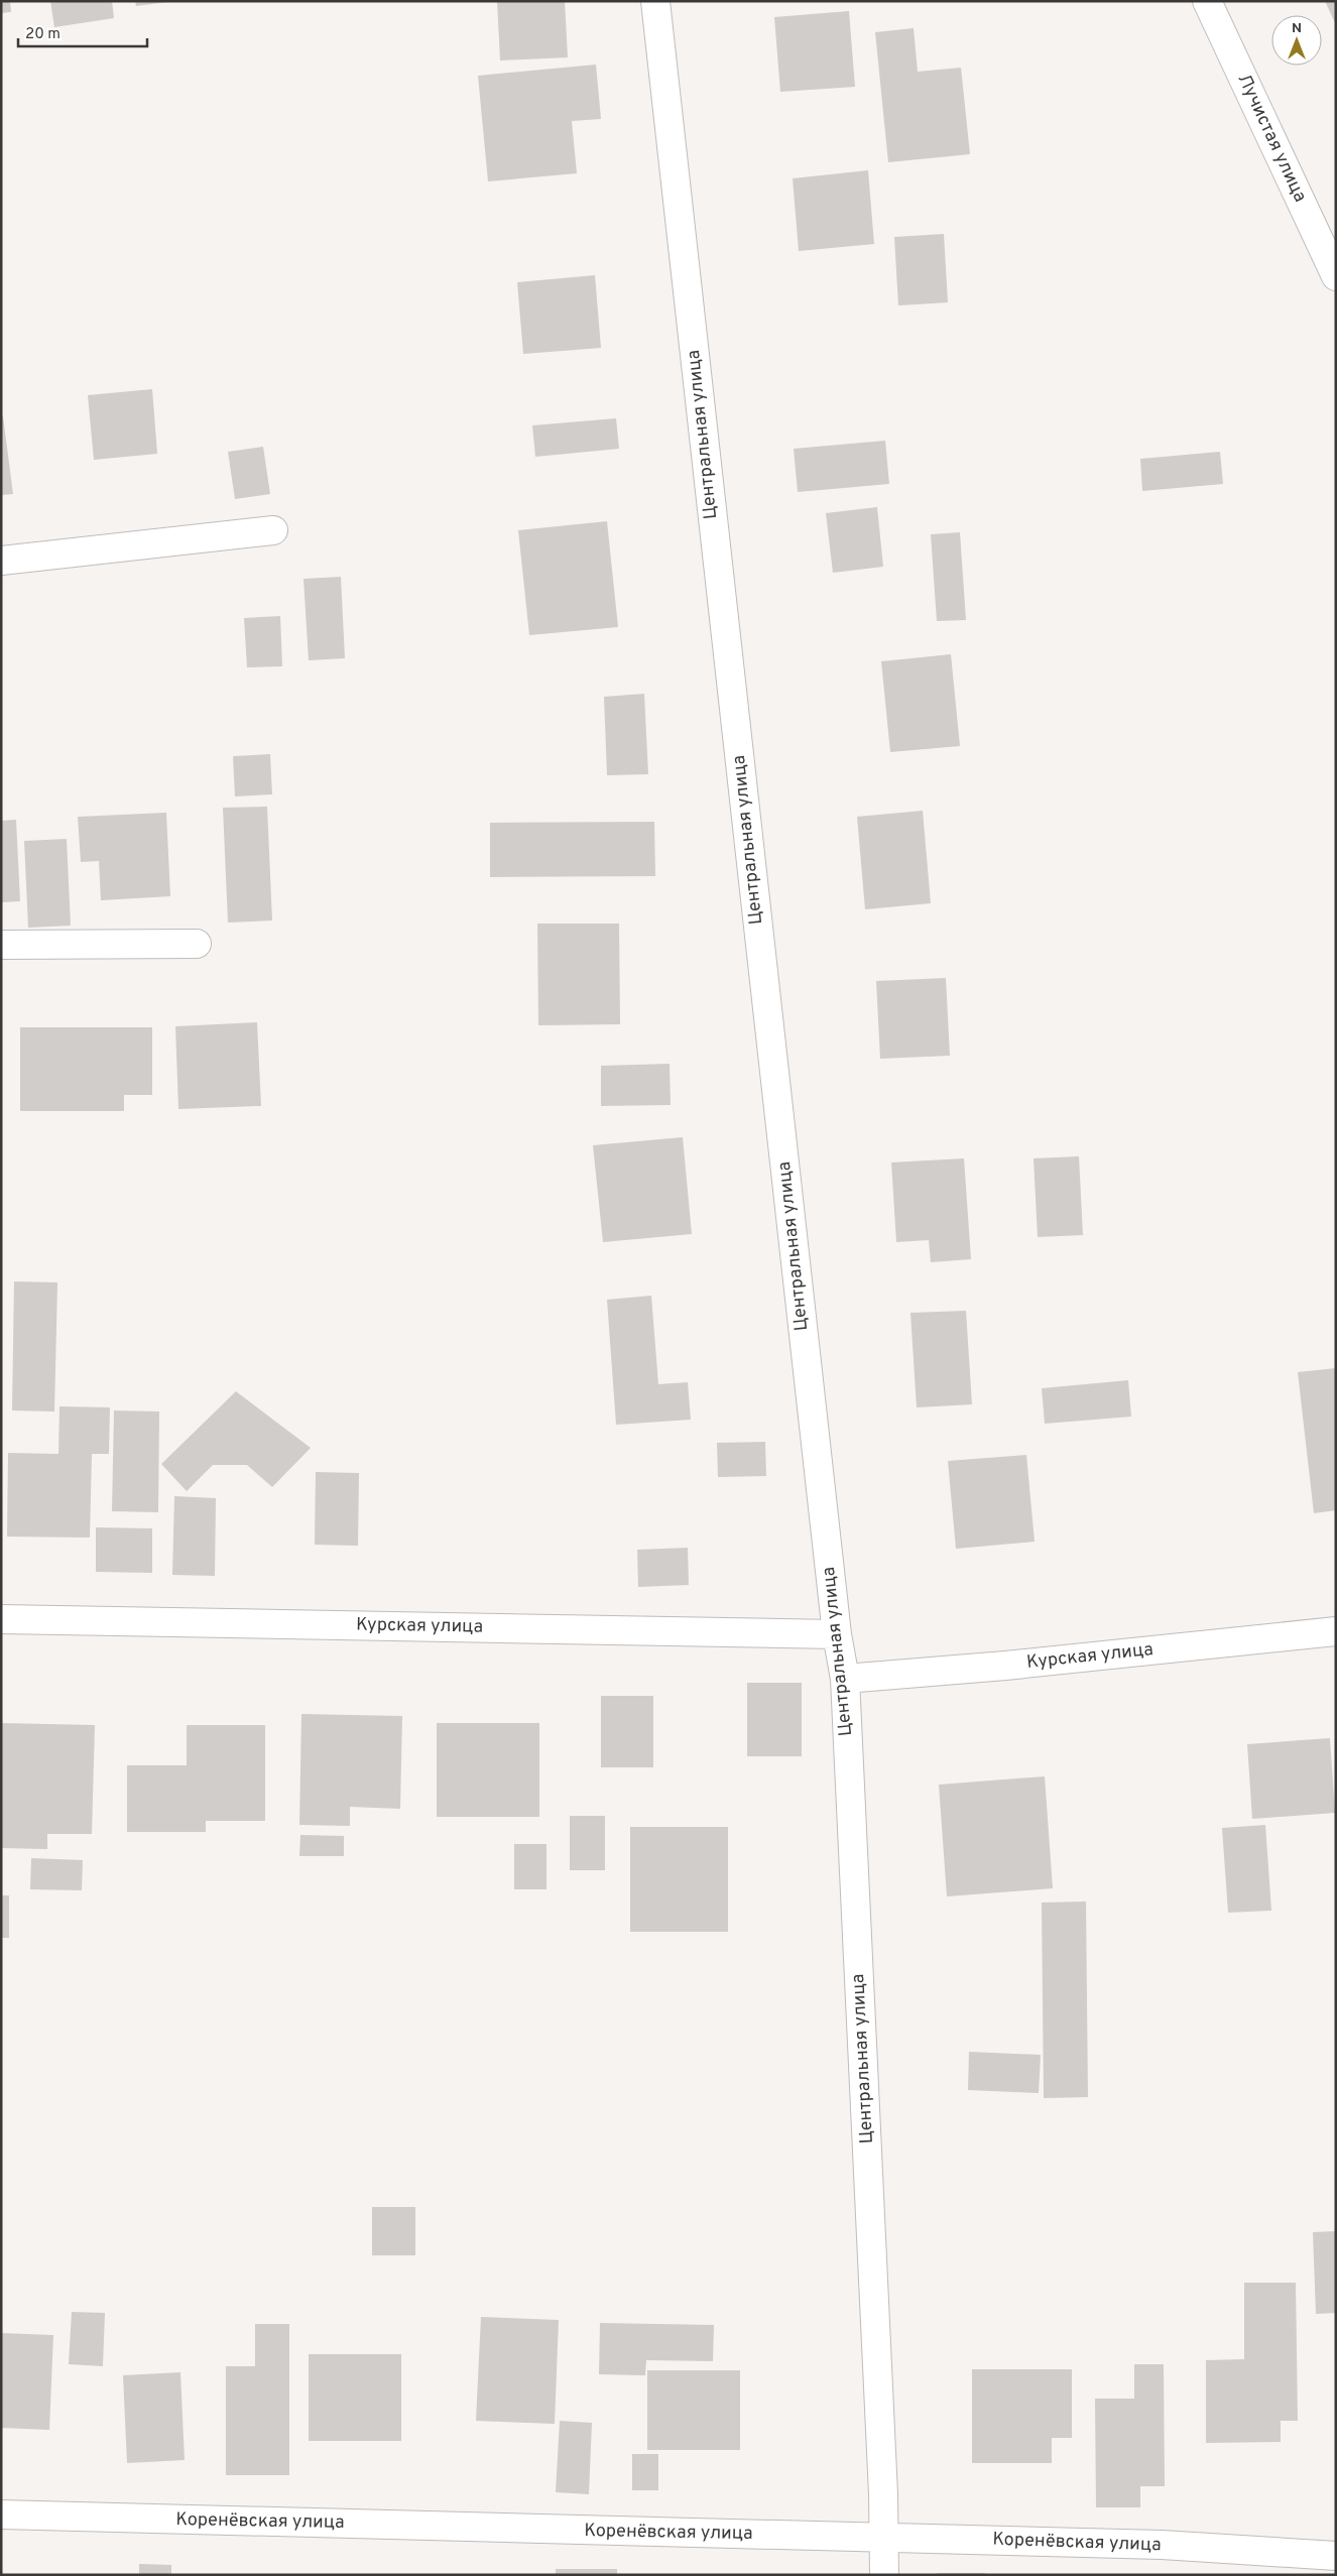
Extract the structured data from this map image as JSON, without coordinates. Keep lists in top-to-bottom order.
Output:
{
  "streets": {
    "street": [
      "Лучистая улица",
      "Центральная улица",
      "Курская улица",
      "Коренёвская улица"
    ]
  },
  "crossings": [
    ["Центральная улица", "Курская улица"],
    ["Центральная улица", "Коренёвская улица"]
  ],
  "scale_bar": "20 m",
  "north": "top"
}
